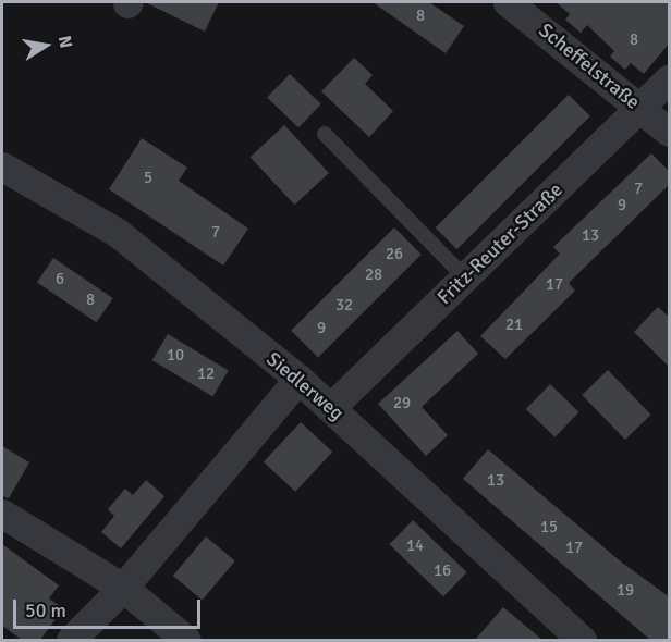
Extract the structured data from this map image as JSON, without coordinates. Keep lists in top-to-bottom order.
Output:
{
  "streets": {
    "street": ["Scheffelstraße", "Fritz-Reuter-Straße", "Siedlerweg"]
  },
  "crossings": [
    ["Scheffelstraße", "Fritz-Reuter-Straße"],
    ["Fritz-Reuter-Straße", "Siedlerweg"]
  ],
  "house_numbers": [
    "8",
    "8",
    "5",
    "7",
    "9",
    "7",
    "13",
    "26",
    "28",
    "6",
    "17",
    "8",
    "32",
    "21",
    "9",
    "10",
    "12",
    "29",
    "13",
    "15",
    "14",
    "17",
    "16",
    "19"
  ],
  "scale_bar": "50 m",
  "north": "right"
}
